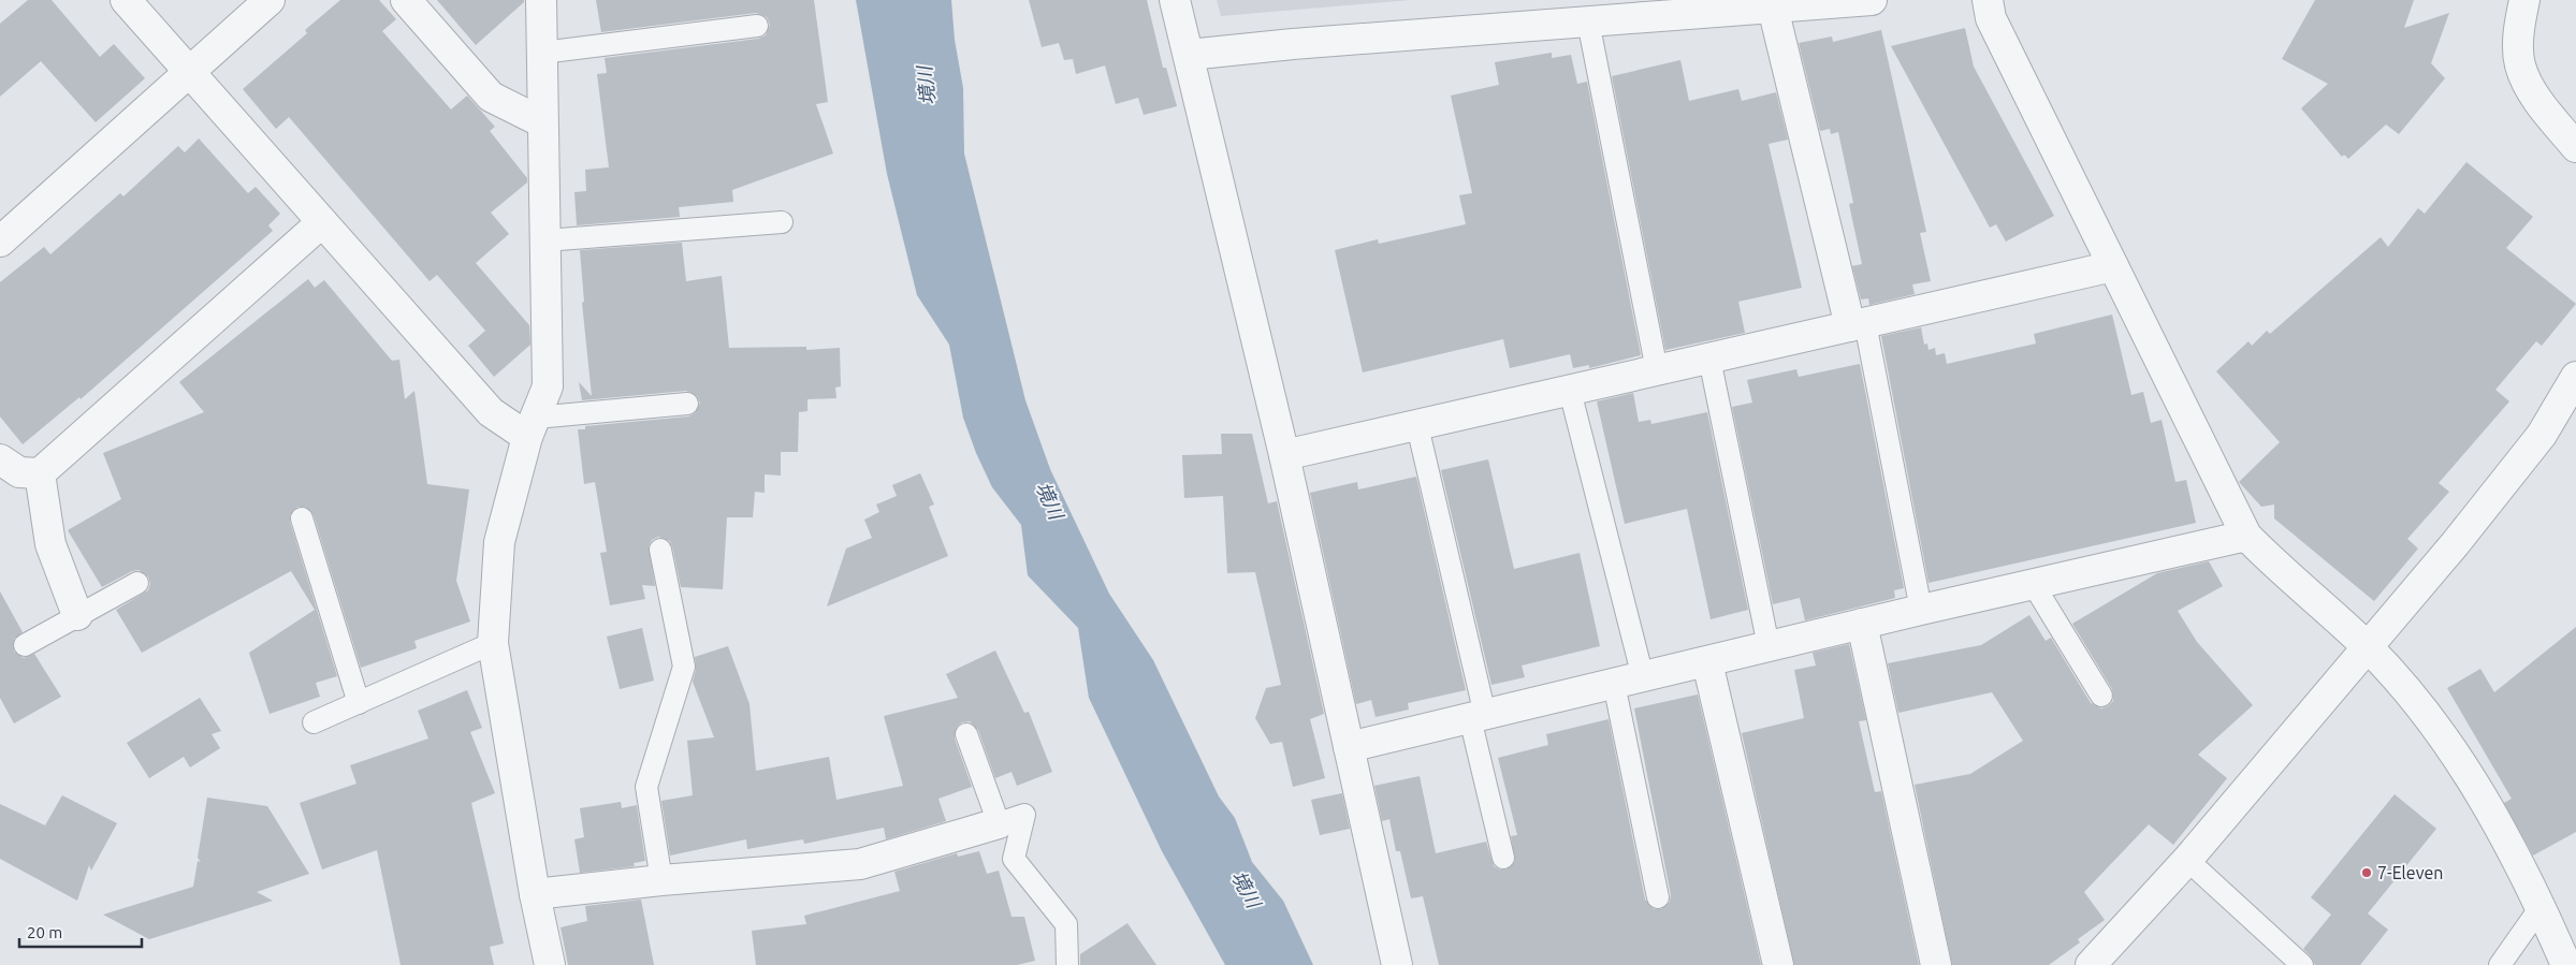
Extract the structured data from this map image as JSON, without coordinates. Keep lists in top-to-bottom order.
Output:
{
  "water": ["境川"],
  "places": ["7-Eleven"],
  "scale_bar": "20 m"
}
